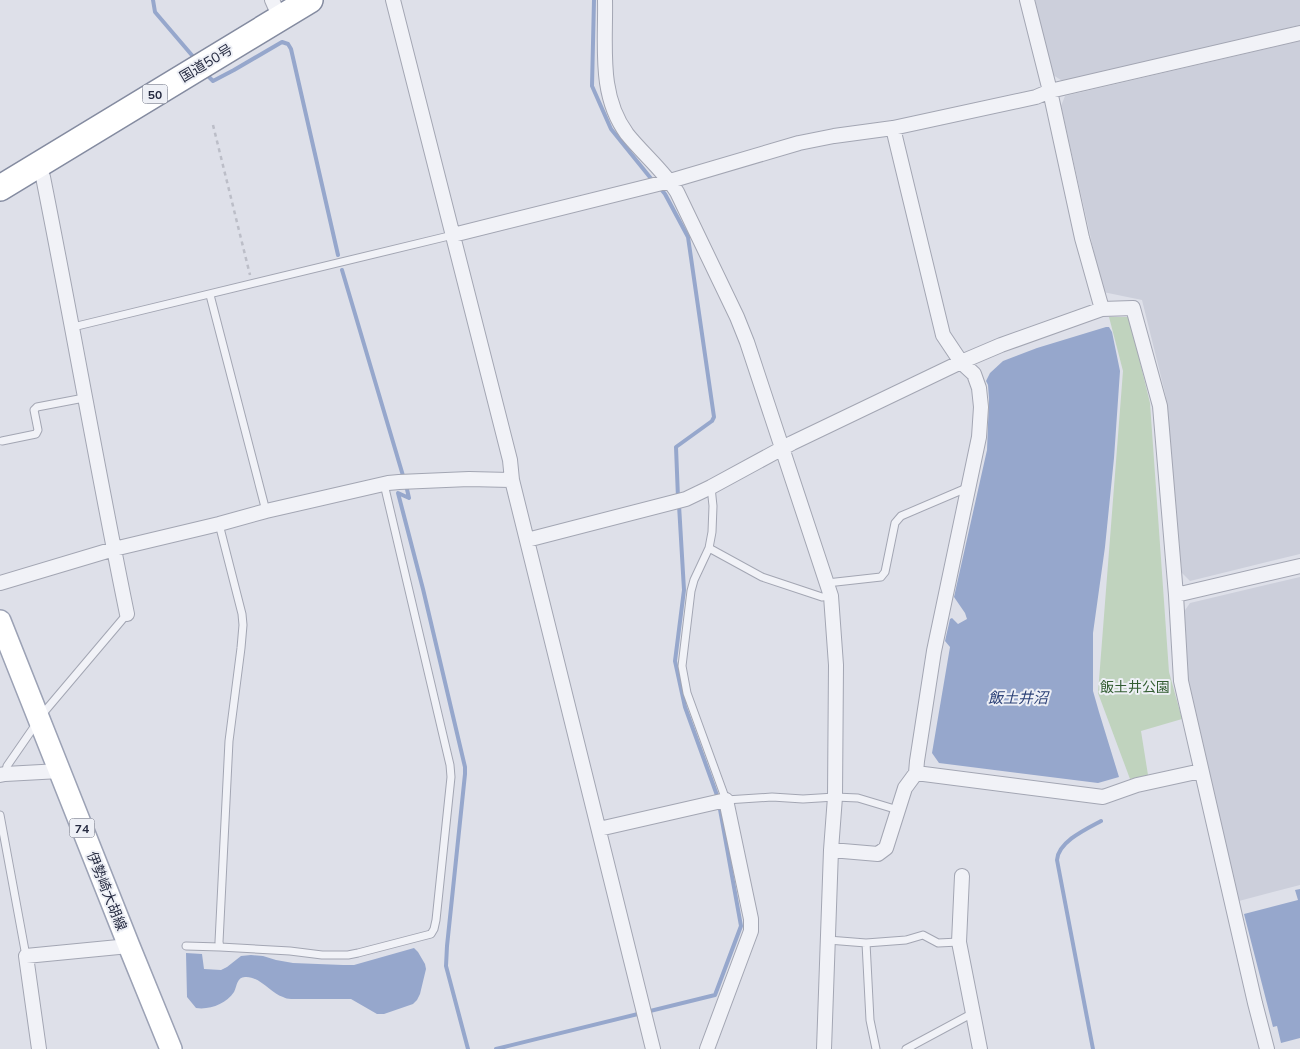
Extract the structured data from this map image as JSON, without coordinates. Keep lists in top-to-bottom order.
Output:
{
  "streets": {
    "highway": ["国道50号", "50"],
    "main road": ["74", "伊勢崎大胡線"]
  },
  "water": ["飯土井沼"],
  "parks": ["飯土井公園"]
}
